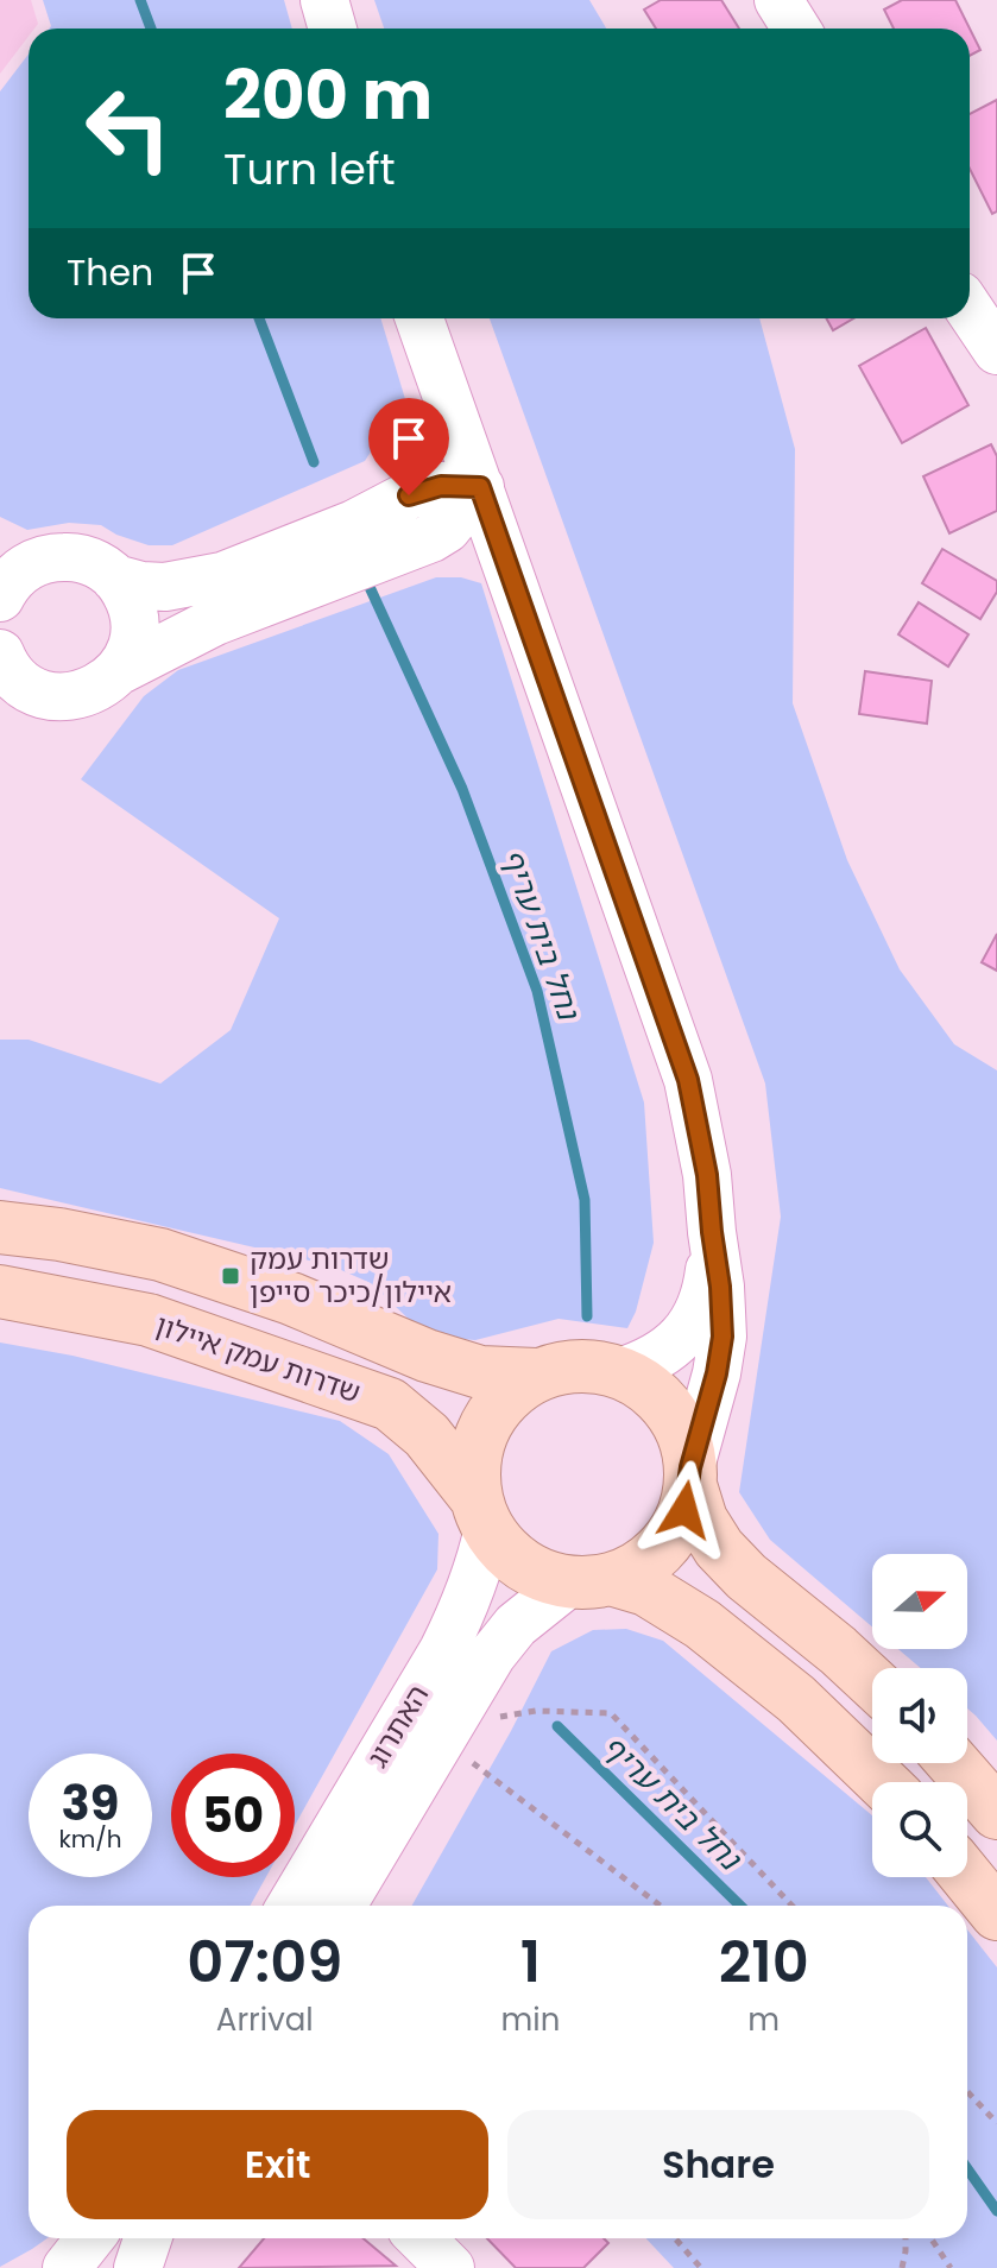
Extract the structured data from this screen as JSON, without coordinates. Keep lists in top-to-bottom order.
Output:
{
  "streets": {
    "main road": ["שדרות עמק איילון"],
    "street": ["האתרוג"]
  },
  "crossings": [
    ["שדרות עמק איילון", "האתרוג"]
  ],
  "water": ["נחל בית עריף"],
  "places": {
    "transit": ["שדרות עמק איילון/כיכר סייפן"]
  },
  "north": "right",
  "page": {
    "turn": ["200 m", "Turn left"],
    "then": "Then",
    "speed": "39 km/h",
    "limit": "50",
    "eta": [
      "07:09",
      "Arrival",
      "1",
      "min",
      "210",
      "m"
    ],
    "buttons": ["Exit", "Share"]
  }
}
